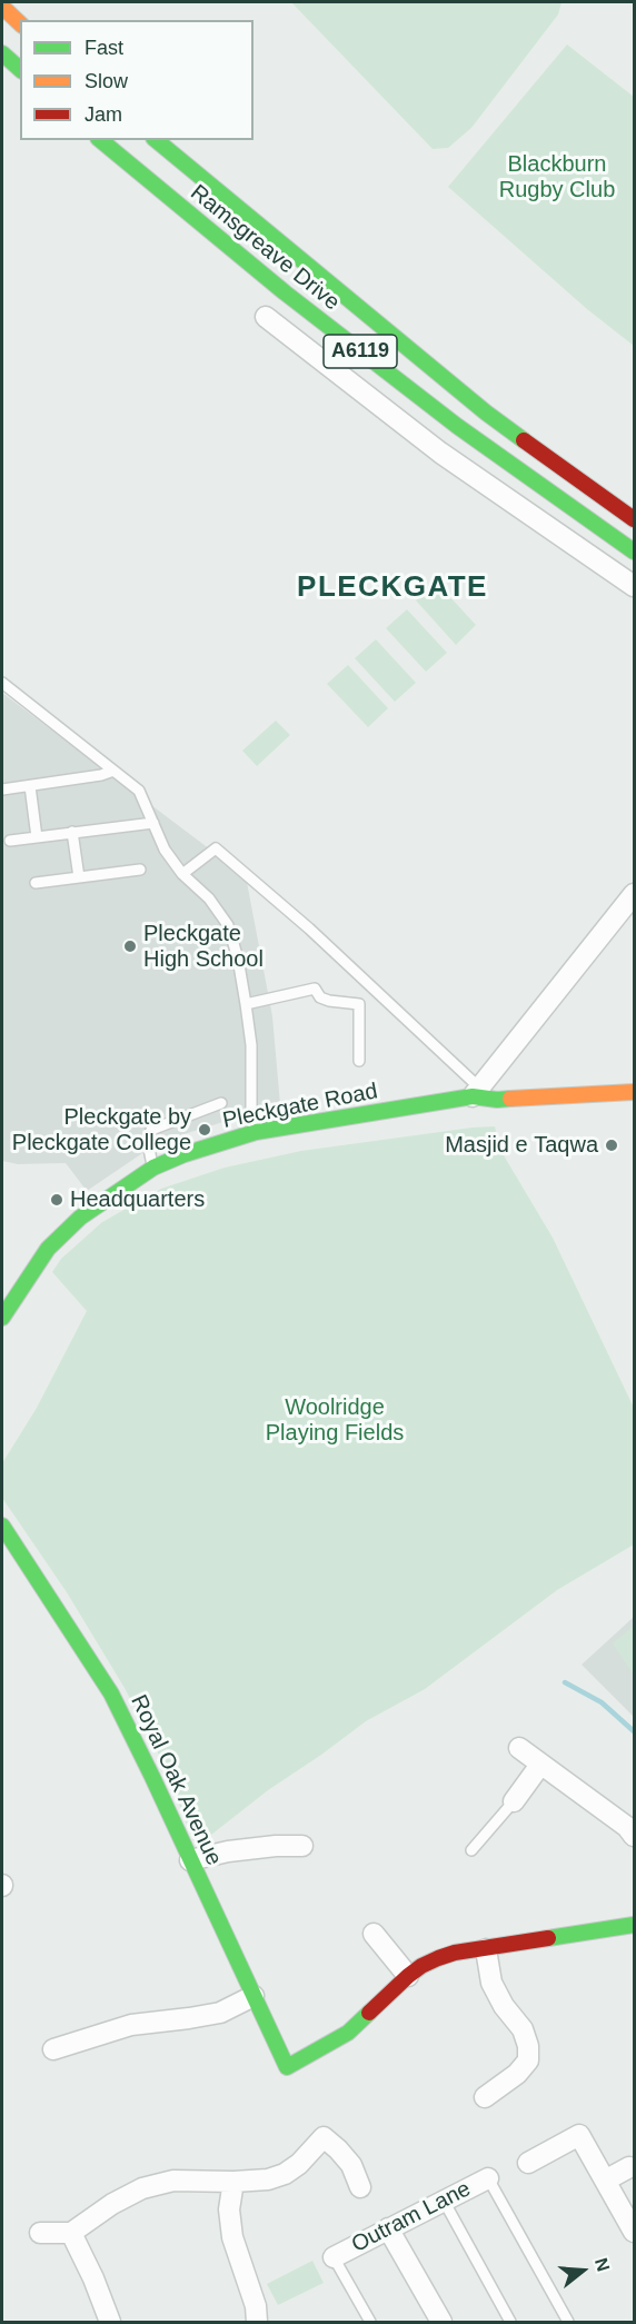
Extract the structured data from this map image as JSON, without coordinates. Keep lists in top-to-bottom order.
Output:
{
  "streets": {
    "main road": [
      "Ramsgreave Drive",
      "A6119",
      "Pleckgate Road",
      "Royal Oak Avenue"
    ],
    "street": ["Outram Lane"]
  },
  "districts": ["PLECKGATE"],
  "parks": ["Blackburn Rugby Club", "Woolridge Playing Fields"],
  "places": [
    "Pleckgate High School",
    "Pleckgate by Pleckgate College",
    "Masjid e Taqwa",
    "Headquarters"
  ],
  "legend": ["Fast", "Slow", "Jam"],
  "north": "right"
}
